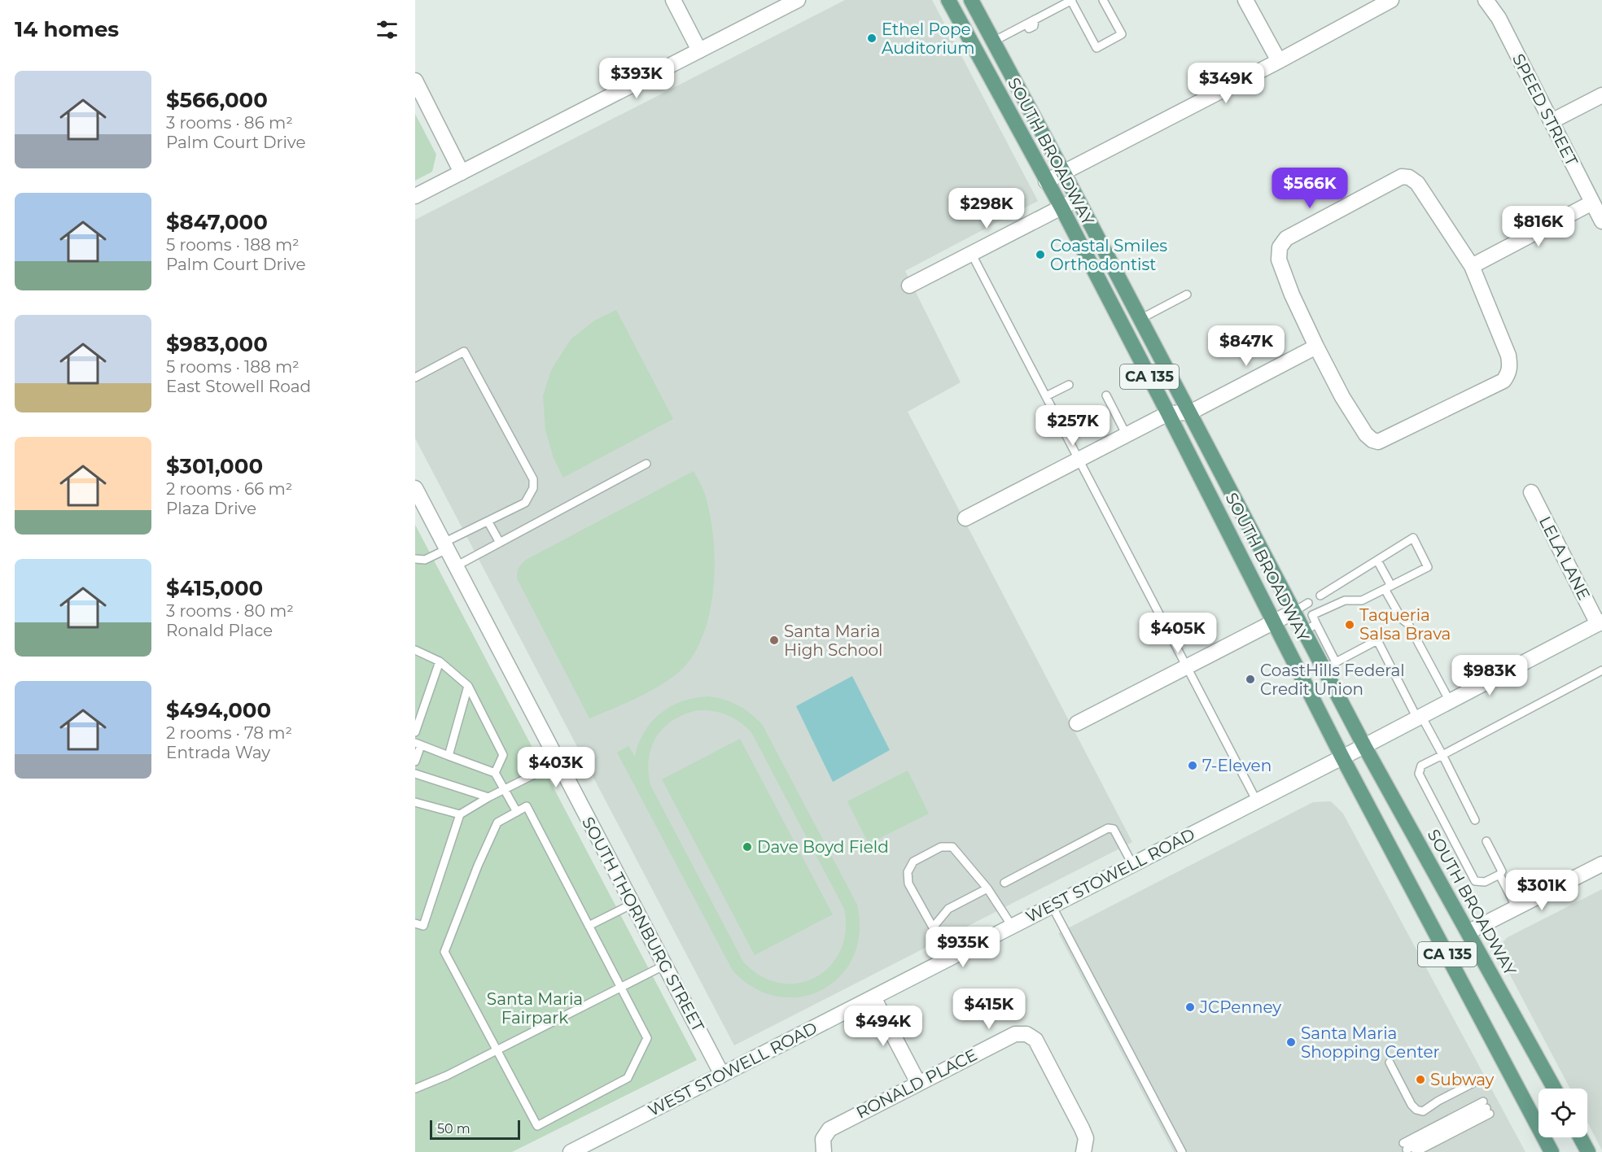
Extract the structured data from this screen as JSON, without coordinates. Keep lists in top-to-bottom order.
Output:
{
  "streets": {
    "main road": ["SOUTH BROADWAY", "CA 135"],
    "street": [
      "SPEED STREET",
      "LELA LANE",
      "WEST STOWELL ROAD",
      "SOUTH THORNBURG STREET",
      "RONALD PLACE"
    ]
  },
  "crossings": [
    ["SOUTH BROADWAY", "WEST STOWELL ROAD"],
    ["LELA LANE", "WEST STOWELL ROAD"],
    ["WEST STOWELL ROAD", "SOUTH THORNBURG STREET"]
  ],
  "parks": ["Santa Maria Fairpark"],
  "places": [
    "Ethel Pope Auditorium",
    "Coastal Smiles Orthodontist",
    "Taqueria Salsa Brava",
    "Santa Maria High School",
    "CoastHills Federal Credit Union",
    "7-Eleven",
    "Dave Boyd Field",
    "JCPenney",
    "Santa Maria Shopping Center",
    "Subway"
  ],
  "scale_bar": "50 m",
  "page": {
    "heading": "14 homes",
    "price": [
      "$393K",
      "$349K",
      "$566K",
      "$298K",
      "$816K",
      "$847K",
      "$257K",
      "$405K",
      "$983K",
      "$403K",
      "$301K",
      "$935K",
      "$415K",
      "$494K"
    ],
    "list": [
      {
        "name": "$566,000",
        "note": "3 rooms · 86 m² · Palm Court Drive"
      },
      {
        "name": "$847,000",
        "note": "5 rooms · 188 m² · Palm Court Drive"
      },
      {
        "name": "$983,000",
        "note": "5 rooms · 188 m² · East Stowell Road"
      },
      {
        "name": "$301,000",
        "note": "2 rooms · 66 m² · Plaza Drive"
      },
      {
        "name": "$415,000",
        "note": "3 rooms · 80 m² · Ronald Place"
      },
      {
        "name": "$494,000",
        "note": "2 rooms · 78 m² · Entrada Way"
      }
    ],
    "scale": "50 m"
  }
}
